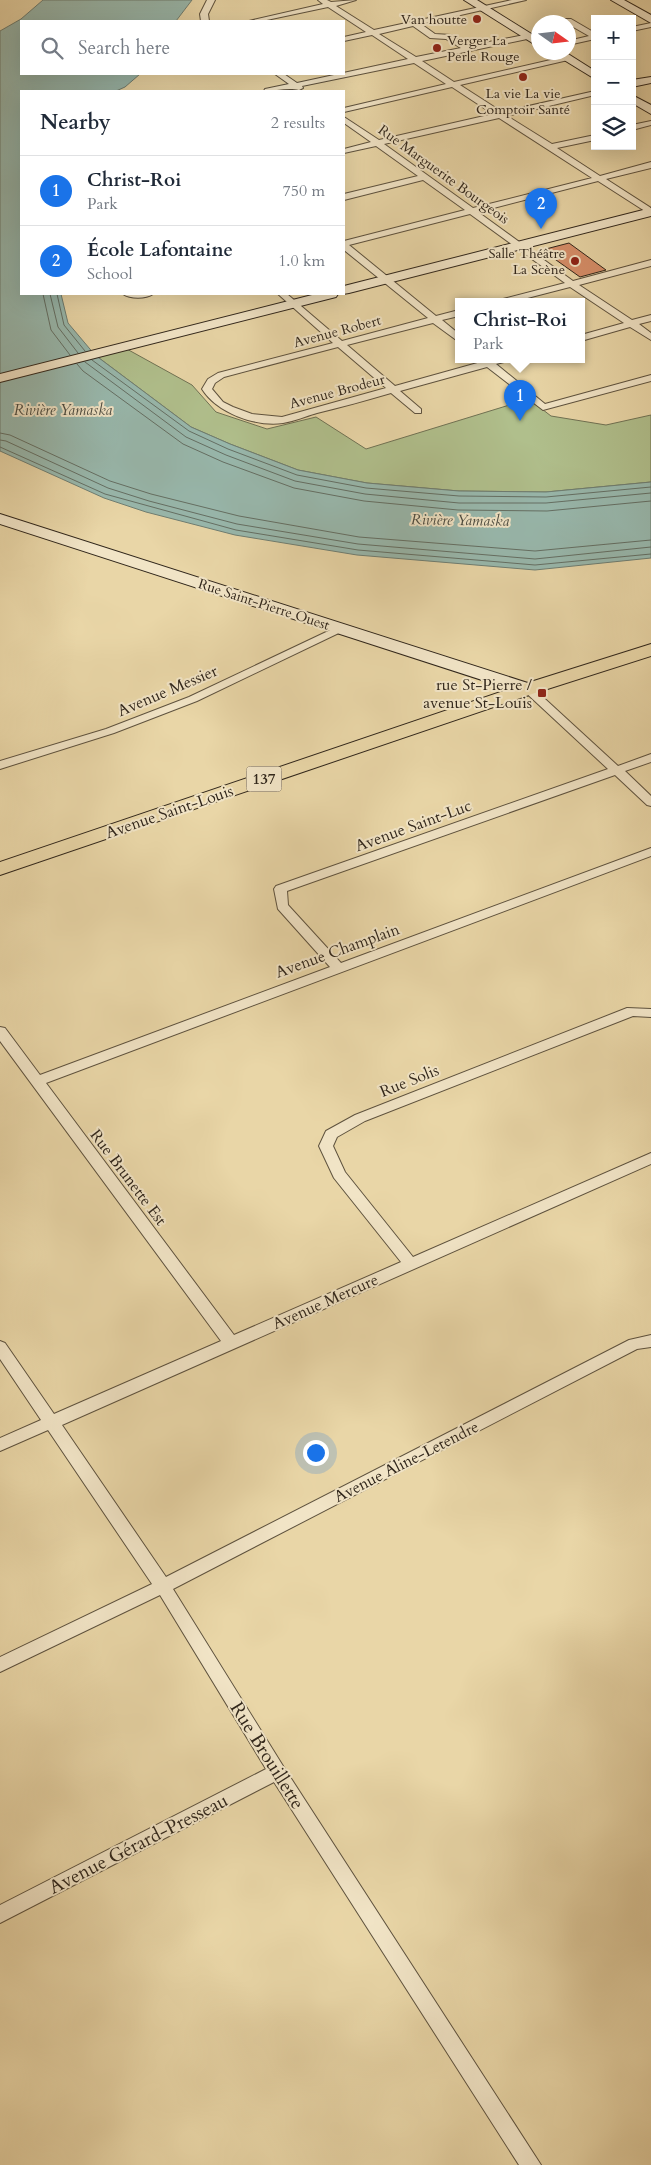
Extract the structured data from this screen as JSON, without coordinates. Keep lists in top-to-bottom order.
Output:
{
  "streets": {
    "main road": ["137", "Avenue Saint-Louis"],
    "street": [
      "Rue Marguerite Bourgeois",
      "Avenue Robert",
      "Avenue Brodeur",
      "Rue Saint-Pierre Ouest",
      "Avenue Messier",
      "Avenue Saint-Luc",
      "Avenue Champlain",
      "Rue Solis",
      "Rue Brunette Est",
      "Avenue Mercure",
      "Avenue Aline-Letendre",
      "Rue Brouillette",
      "Avenue Gérard-Presseau"
    ]
  },
  "crossings": [
    ["Avenue Robert", "Avenue Brodeur"],
    ["Rue Saint-Pierre Ouest", "Avenue Messier"],
    ["Rue Saint-Pierre Ouest", "Avenue Saint-Louis"],
    ["Avenue Saint-Luc", "Avenue Champlain"],
    ["Avenue Champlain", "Rue Brunette Est"],
    ["Rue Solis", "Avenue Mercure"],
    ["Rue Brunette Est", "Avenue Mercure"],
    ["Avenue Mercure", "Rue Brouillette"],
    ["Avenue Aline-Letendre", "Rue Brouillette"],
    ["Rue Brouillette", "Avenue Gérard-Presseau"]
  ],
  "water": ["Rivière Yamaska"],
  "places": {
    "other": [
      "Van houtte",
      "Verger La Perle Rouge",
      "La vie La vie Comptoir Santé",
      "Salle Théâtre La Scène"
    ],
    "transit": ["rue St-Pierre / avenue St-Louis"]
  },
  "north": "right",
  "page": {
    "map_buttons": ["+", "−"],
    "search": "Search here",
    "heading": ["Nearby", "2 results"],
    "list": [
      {
        "mark": "1",
        "name": "Christ-Roi",
        "note": "Park",
        "value": "750 m"
      },
      {
        "mark": "2",
        "name": "École Lafontaine",
        "note": "School",
        "value": "1.0 km"
      }
    ],
    "pins": ["2", "1"],
    "popup": ["Christ-Roi", "Park"]
  }
}
